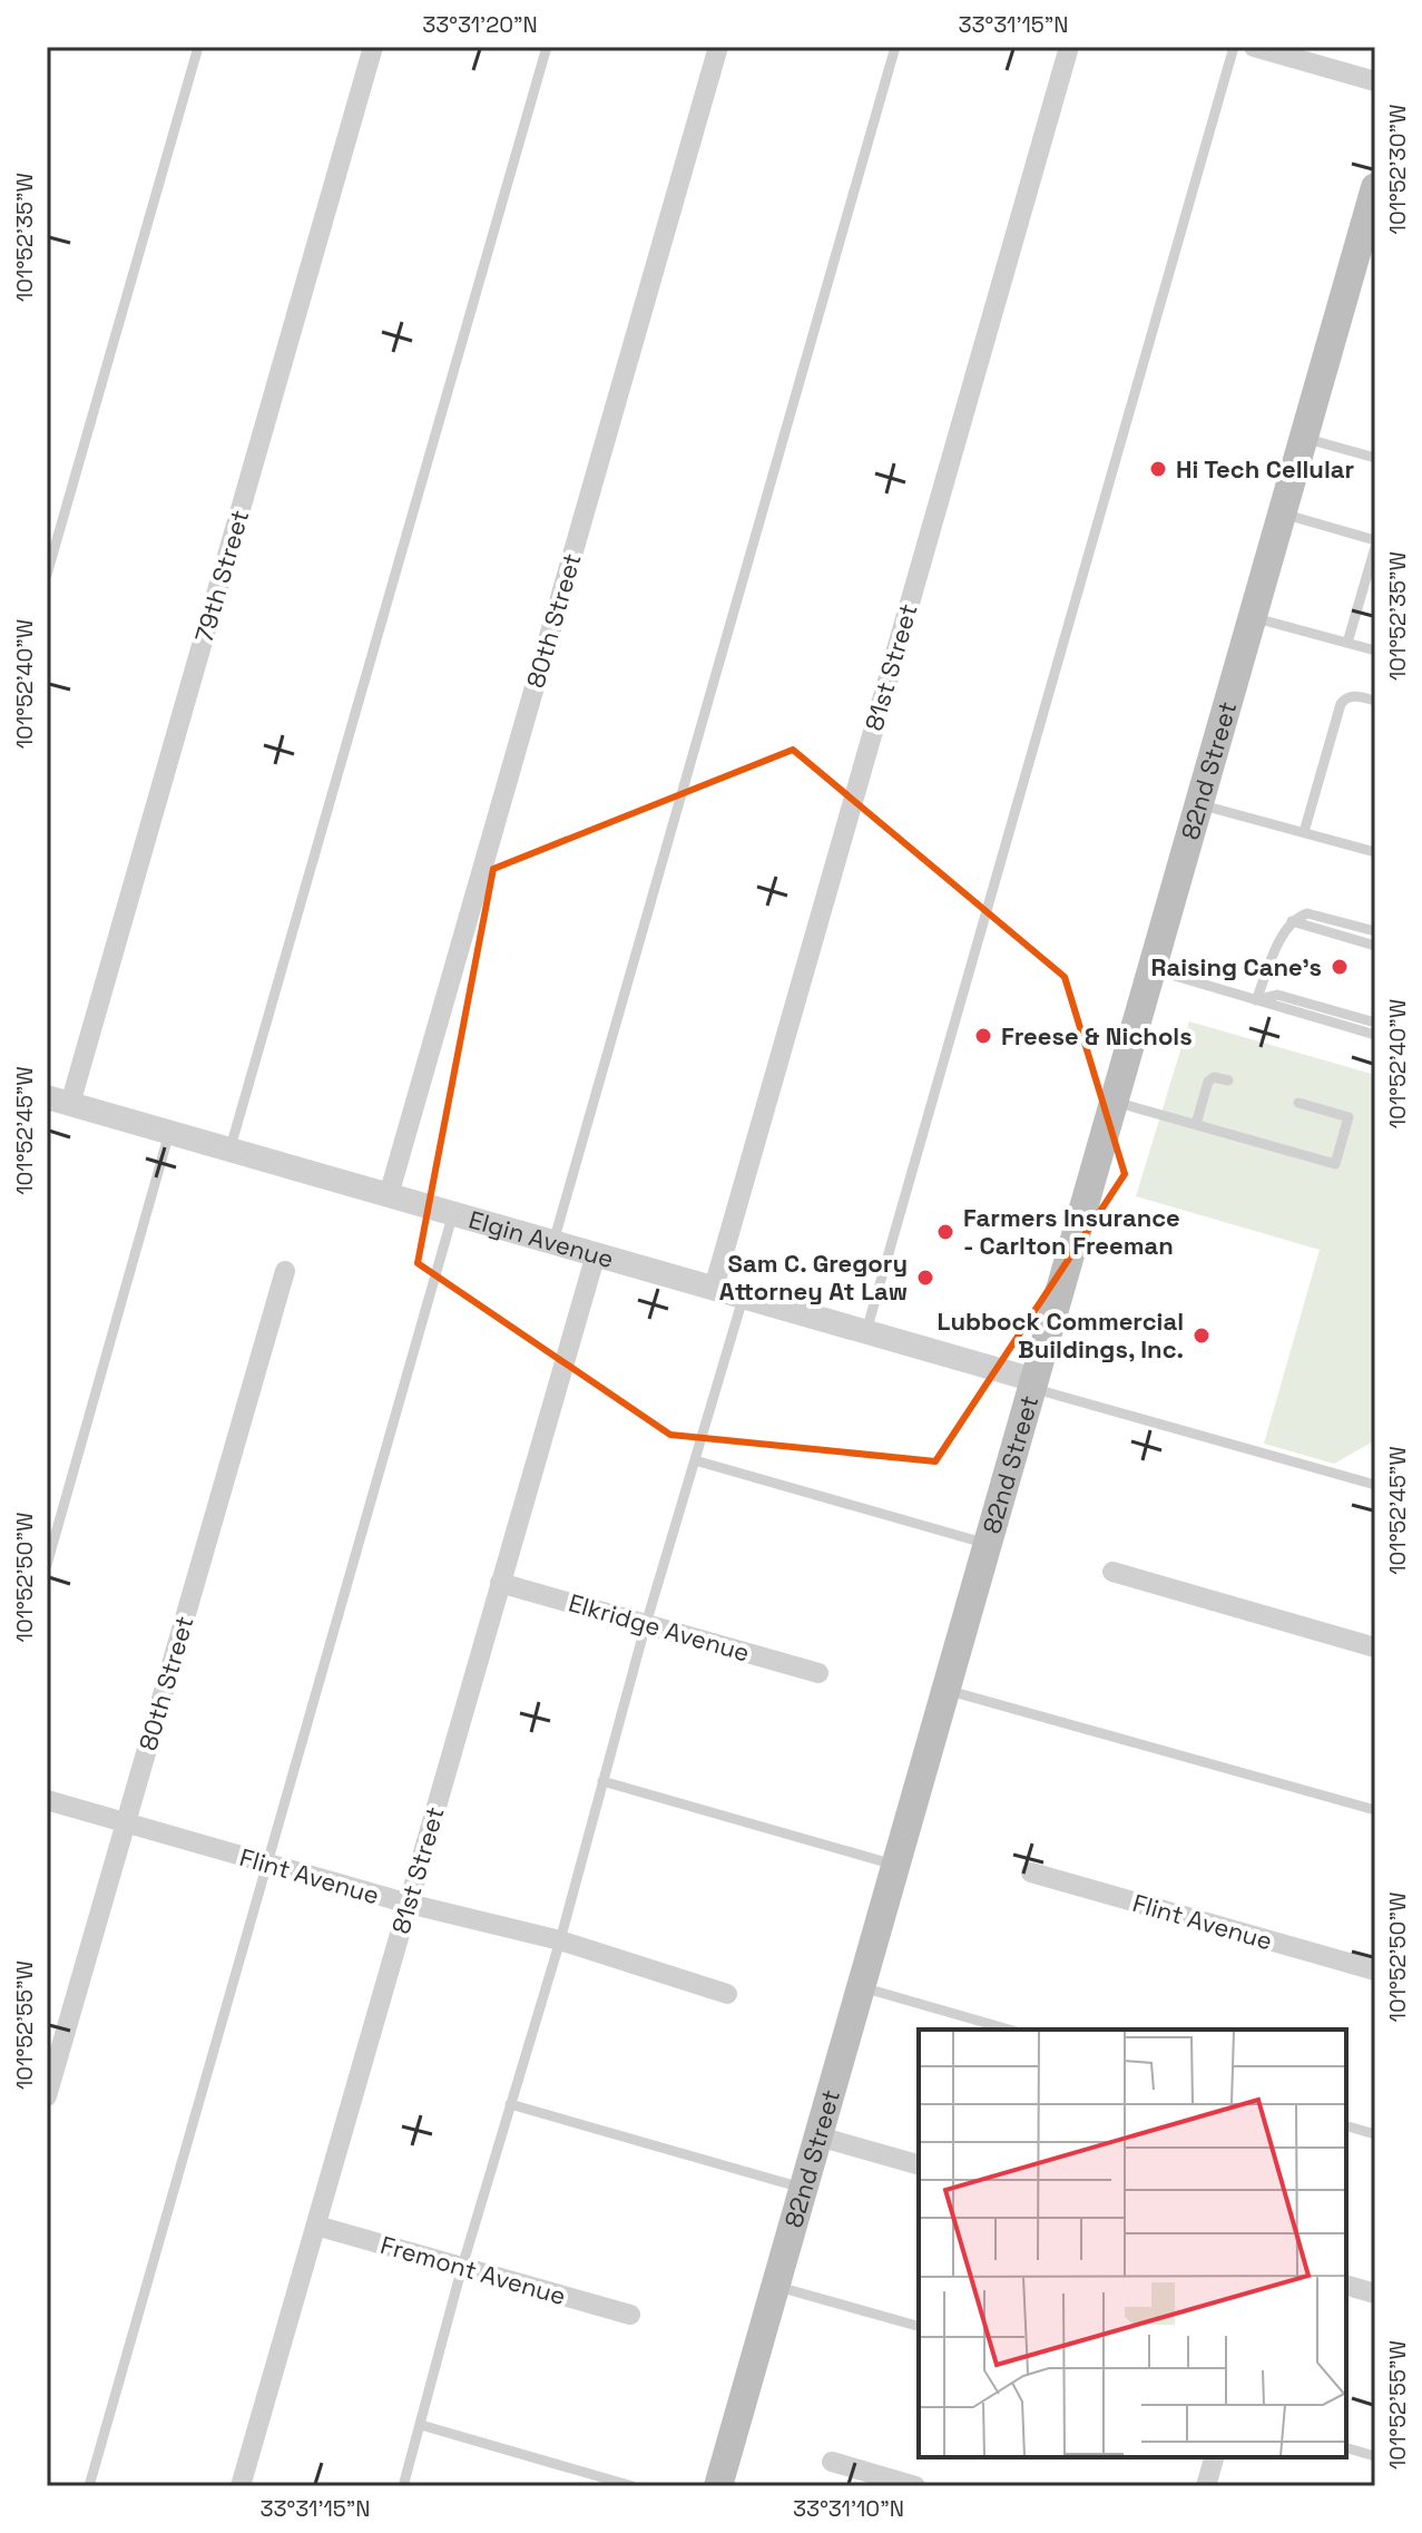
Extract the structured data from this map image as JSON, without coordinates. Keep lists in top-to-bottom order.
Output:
{
  "streets": {
    "main road": ["82nd Street"],
    "street": [
      "79th Street",
      "80th Street",
      "81st Street",
      "Elgin Avenue",
      "Elkridge Avenue",
      "Flint Avenue",
      "Fremont Avenue"
    ]
  },
  "crossings": [
    ["79th Street", "Elgin Avenue"],
    ["80th Street", "Elgin Avenue"],
    ["80th Street", "Flint Avenue"],
    ["81st Street", "Elgin Avenue"],
    ["81st Street", "Elkridge Avenue"],
    ["81st Street", "Flint Avenue"],
    ["81st Street", "Fremont Avenue"],
    ["82nd Street", "Elgin Avenue"]
  ],
  "places": [
    "Hi Tech Cellular",
    "Raising Cane's",
    "Freese & Nichols",
    "Farmers Insurance - Carlton Freeman",
    "Sam C. Gregory Attorney At Law",
    "Lubbock Commercial Buildings, Inc."
  ],
  "coordinates": [
    "33°31'20\"N",
    "33°31'15\"N",
    "101°52'30\"W",
    "101°52'35\"W",
    "101°52'40\"W",
    "101°52'45\"W",
    "101°52'50\"W",
    "101°52'55\"W",
    "33°31'10\"N"
  ]
}
